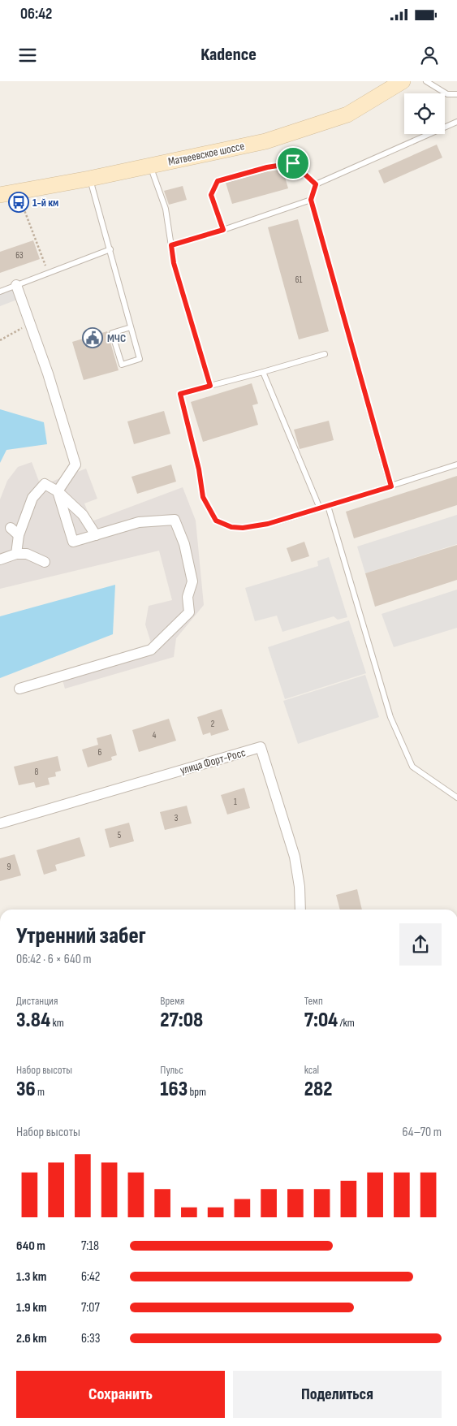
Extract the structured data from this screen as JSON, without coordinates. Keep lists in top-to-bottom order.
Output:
{
  "streets": {
    "main road": ["Матвеевское шоссе"],
    "street": ["улица Форт-Росс"]
  },
  "places": {
    "bus stop": ["1-й км"],
    "public building": ["МЧС"]
  },
  "house_numbers": [
    "63",
    "61",
    "2",
    "4",
    "6",
    "8",
    "1",
    "3",
    "5",
    "9"
  ],
  "page": {
    "status": "06:42",
    "header": "Kadence",
    "heading": ["Утренний забег", "06:42 · 6 × 640 m"],
    "stats": [
      ["Дистанция", "3.84 km"],
      ["Время", "27:08"],
      ["Темп", "7:04 /km"],
      ["Набор высоты", "36 m"],
      ["Пульс", "163 bpm"],
      ["kcal", "282"]
    ],
    "chart": ["Набор высоты", "64–70 m"],
    "list": [
      {
        "name": "640 m",
        "note": "7:18"
      },
      {
        "name": "1.3 km",
        "note": "6:42"
      },
      {
        "name": "1.9 km",
        "note": "7:07"
      },
      {
        "name": "2.6 km",
        "note": "6:33"
      }
    ],
    "buttons": ["Сохранить", "Поделиться"]
  }
}
